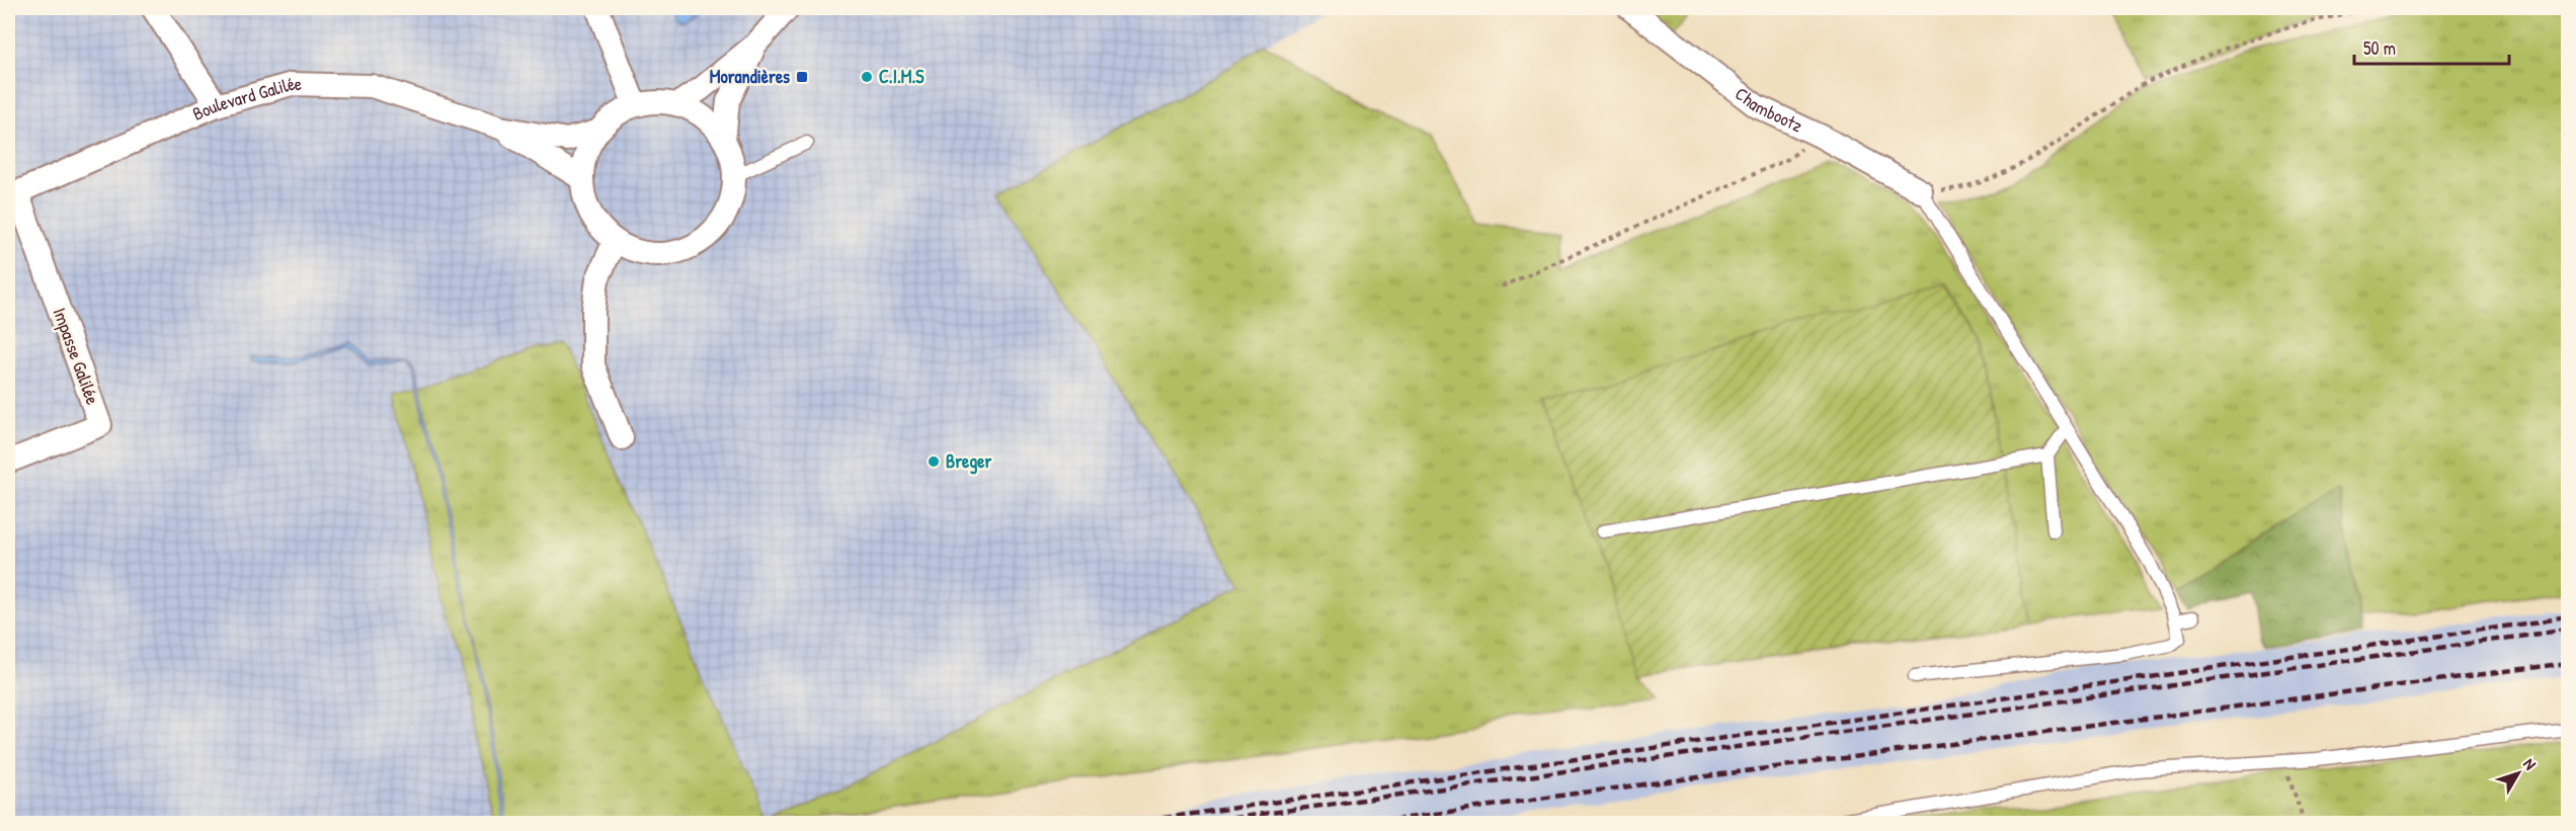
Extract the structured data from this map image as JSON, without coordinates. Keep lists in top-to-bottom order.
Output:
{
  "streets": {
    "street": ["Boulevard Galilée", "Chambootz", "Impasse Galilée"]
  },
  "crossings": [
    ["Boulevard Galilée", "Impasse Galilée"]
  ],
  "places": {
    "transit": ["Morandières"],
    "other": ["C.I.M.S", "Breger"]
  },
  "scale_bar": "50 m",
  "north": "top right"
}
